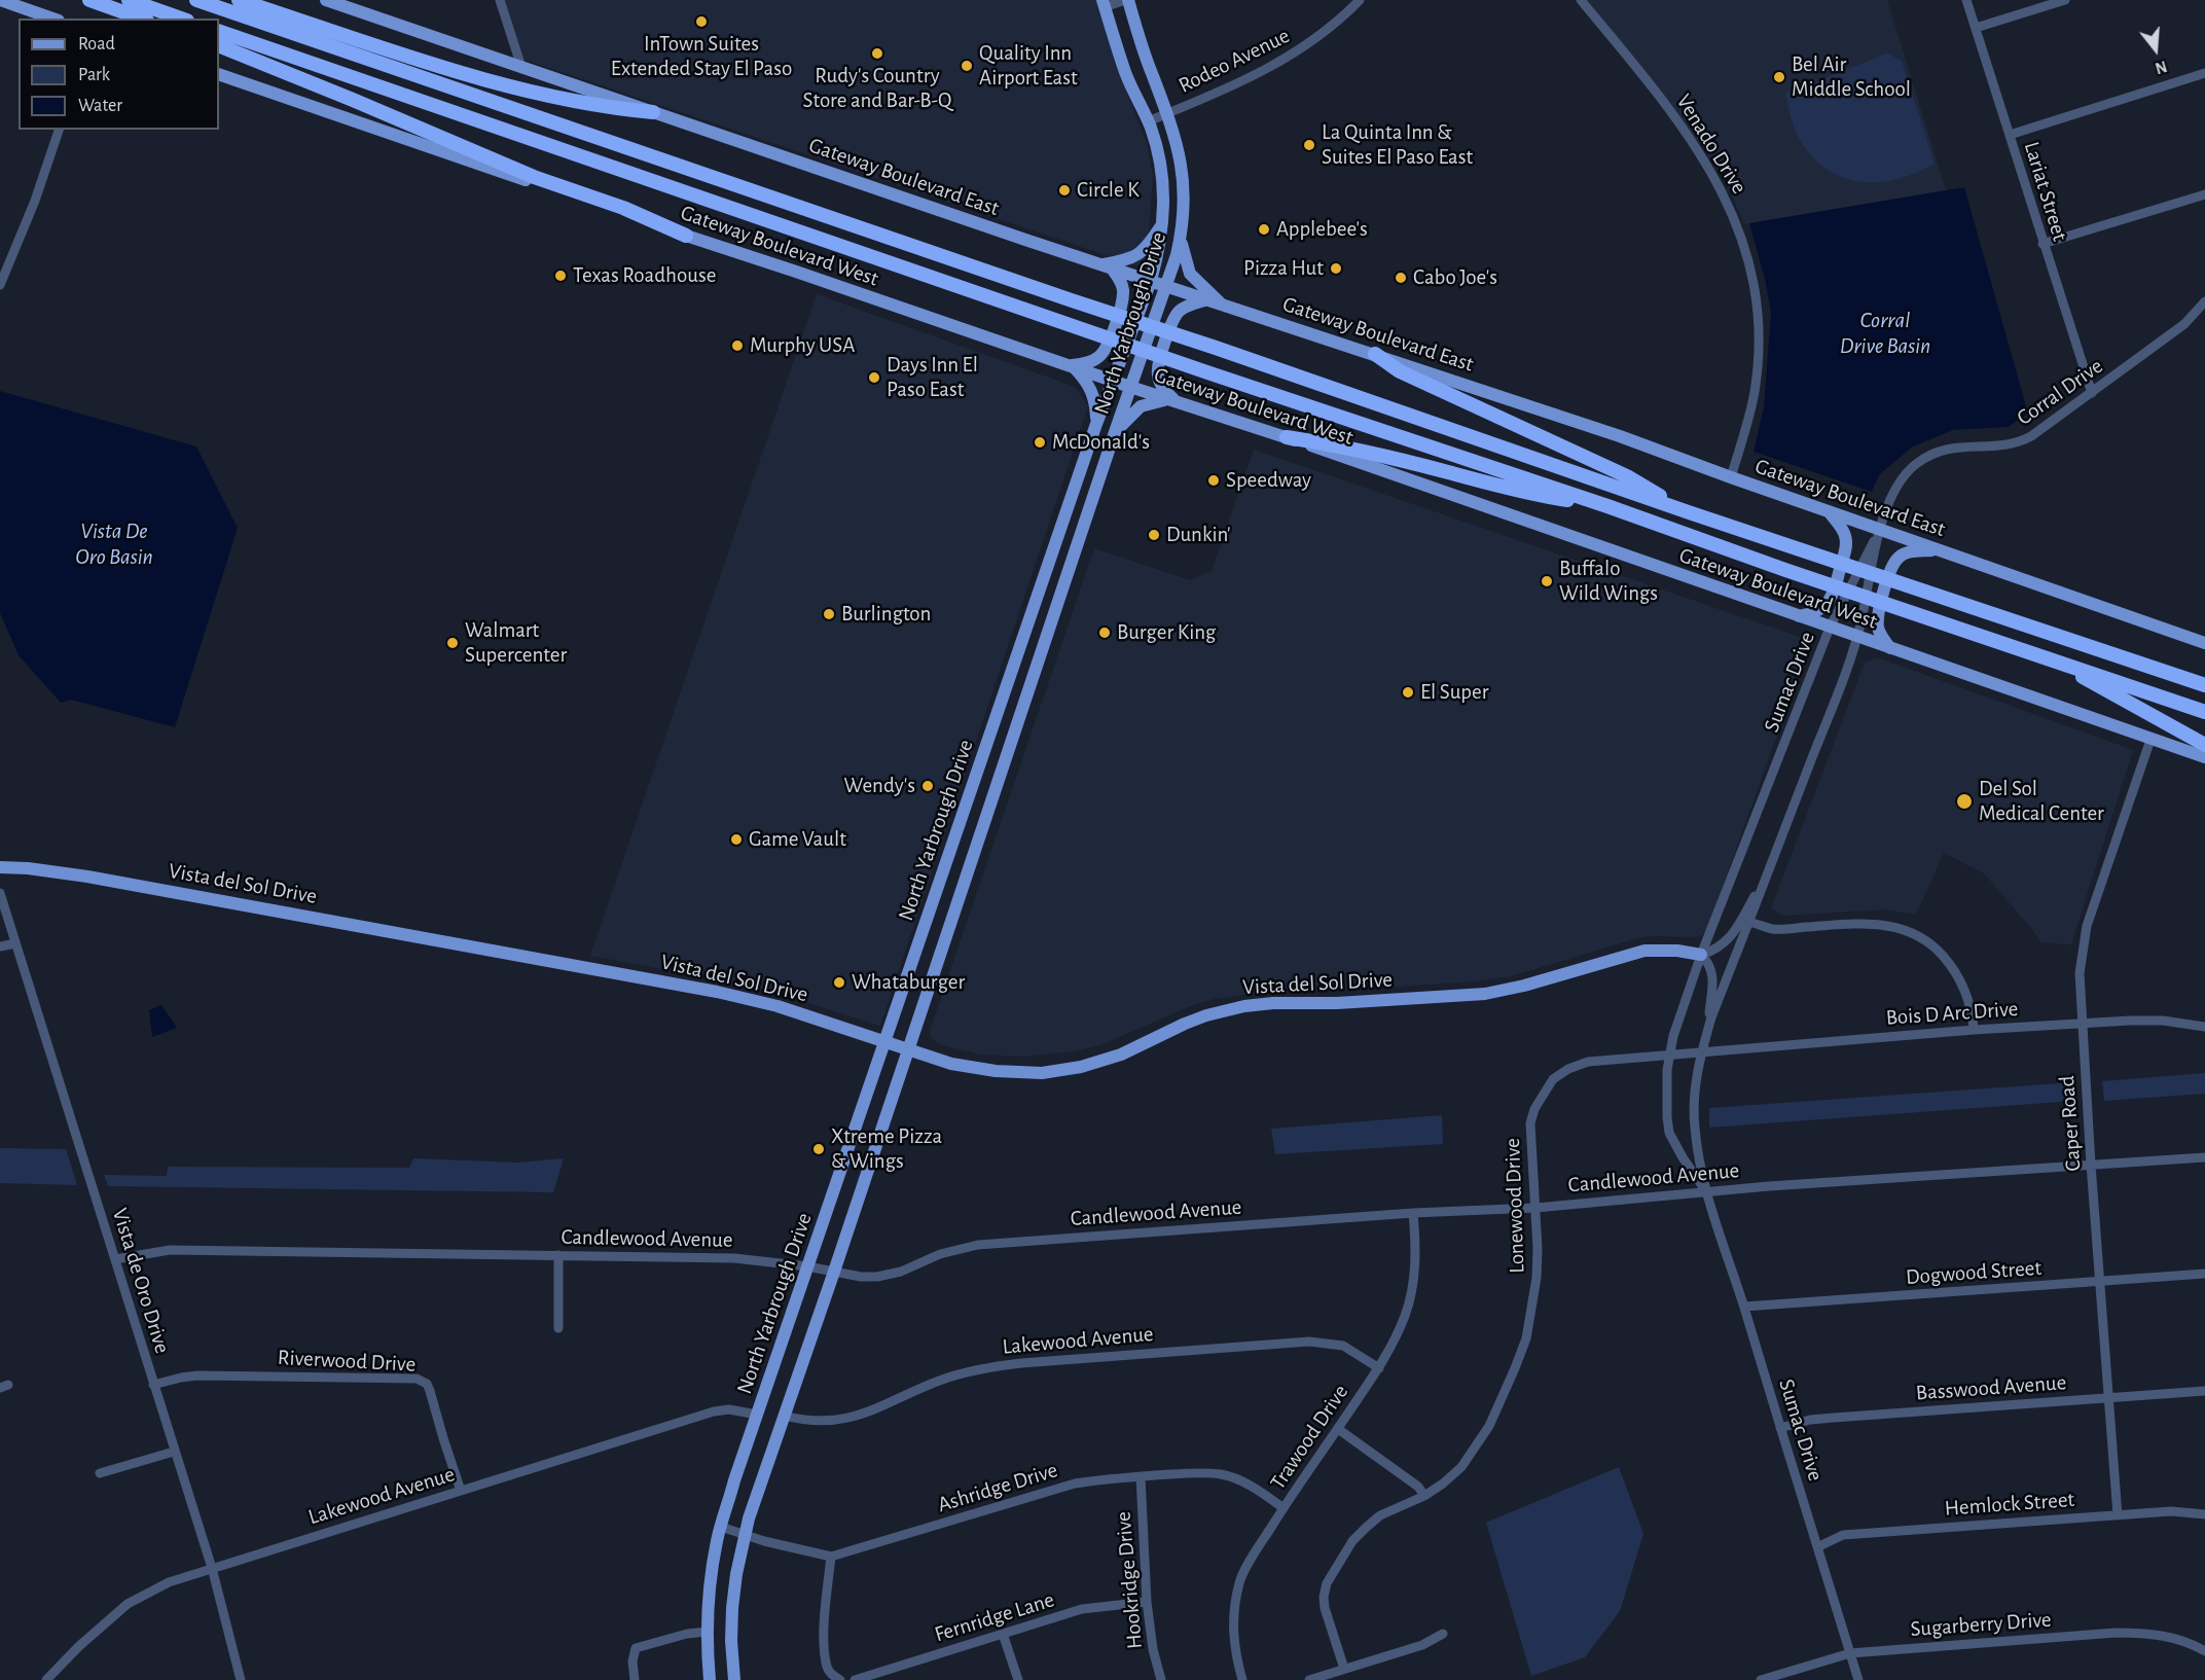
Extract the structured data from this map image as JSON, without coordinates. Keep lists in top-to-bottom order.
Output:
{
  "streets": {
    "main road": [
      "Gateway Boulevard East",
      "Gateway Boulevard West",
      "North Yarbrough Drive",
      "Vista del Sol Drive"
    ],
    "street": [
      "Rodeo Avenue",
      "Venado Drive",
      "Lariat Street",
      "Corral Drive",
      "Sumac Drive",
      "Bois D Arc Drive",
      "Caper Road",
      "Candlewood Avenue",
      "Lonewood Drive",
      "Dogwood Street",
      "Vista de Oro Drive",
      "Lakewood Avenue",
      "Riverwood Drive",
      "Basswood Avenue",
      "Trawood Drive",
      "Ashridge Drive",
      "Hemlock Street",
      "Hookridge Drive",
      "Fernridge Lane",
      "Sugarberry Drive"
    ]
  },
  "crossings": [
    ["Rodeo Avenue", "North Yarbrough Drive"],
    ["Venado Drive", "Gateway Boulevard East"],
    ["Gateway Boulevard East", "North Yarbrough Drive"],
    ["Gateway Boulevard East", "Corral Drive"],
    ["Gateway Boulevard East", "Sumac Drive"],
    ["Lariat Street", "Corral Drive"],
    ["Gateway Boulevard West", "North Yarbrough Drive"],
    ["Gateway Boulevard West", "Sumac Drive"],
    ["Gateway Boulevard West", "Caper Road"],
    ["North Yarbrough Drive", "Vista del Sol Drive"],
    ["North Yarbrough Drive", "Candlewood Avenue"],
    ["North Yarbrough Drive", "Lakewood Avenue"],
    ["Corral Drive", "Sumac Drive"],
    ["Sumac Drive", "Vista del Sol Drive"],
    ["Sumac Drive", "Bois D Arc Drive"],
    ["Sumac Drive", "Candlewood Avenue"],
    ["Sumac Drive", "Lonewood Drive"],
    ["Sumac Drive", "Dogwood Street"],
    ["Sumac Drive", "Basswood Avenue"],
    ["Sumac Drive", "Hemlock Street"],
    ["Sumac Drive", "Sugarberry Drive"],
    ["Bois D Arc Drive", "Caper Road"],
    ["Bois D Arc Drive", "Lonewood Drive"],
    ["Caper Road", "Candlewood Avenue"],
    ["Caper Road", "Dogwood Street"],
    ["Caper Road", "Basswood Avenue"],
    ["Caper Road", "Hemlock Street"],
    ["Candlewood Avenue", "Lonewood Drive"],
    ["Candlewood Avenue", "Vista de Oro Drive"],
    ["Candlewood Avenue", "Trawood Drive"],
    ["Vista de Oro Drive", "Lakewood Avenue"],
    ["Vista de Oro Drive", "Riverwood Drive"],
    ["Lakewood Avenue", "Riverwood Drive"],
    ["Lakewood Avenue", "Trawood Drive"],
    ["Trawood Drive", "Ashridge Drive"],
    ["Ashridge Drive", "Hookridge Drive"],
    ["Hookridge Drive", "Fernridge Lane"]
  ],
  "water": ["Corral Drive Basin", "Vista De Oro Basin"],
  "places": [
    "InTown Suites Extended Stay El Paso",
    "Rudy's Country Store and Bar-B-Q",
    "Quality Inn Airport East",
    "Bel Air Middle School",
    "La Quinta Inn & Suites El Paso East",
    "Circle K",
    "Applebee's",
    "Pizza Hut",
    "Texas Roadhouse",
    "Cabo Joe's",
    "Murphy USA",
    "Days Inn El Paso East",
    "McDonald's",
    "Speedway",
    "Dunkin'",
    "Buffalo Wild Wings",
    "Burlington",
    "Burger King",
    "Walmart Supercenter",
    "El Super",
    "Wendy's",
    "Del Sol Medical Center",
    "Game Vault",
    "Whataburger",
    "Xtreme Pizza & Wings"
  ],
  "legend": ["Road", "Park", "Water"],
  "north": "bottom"
}
